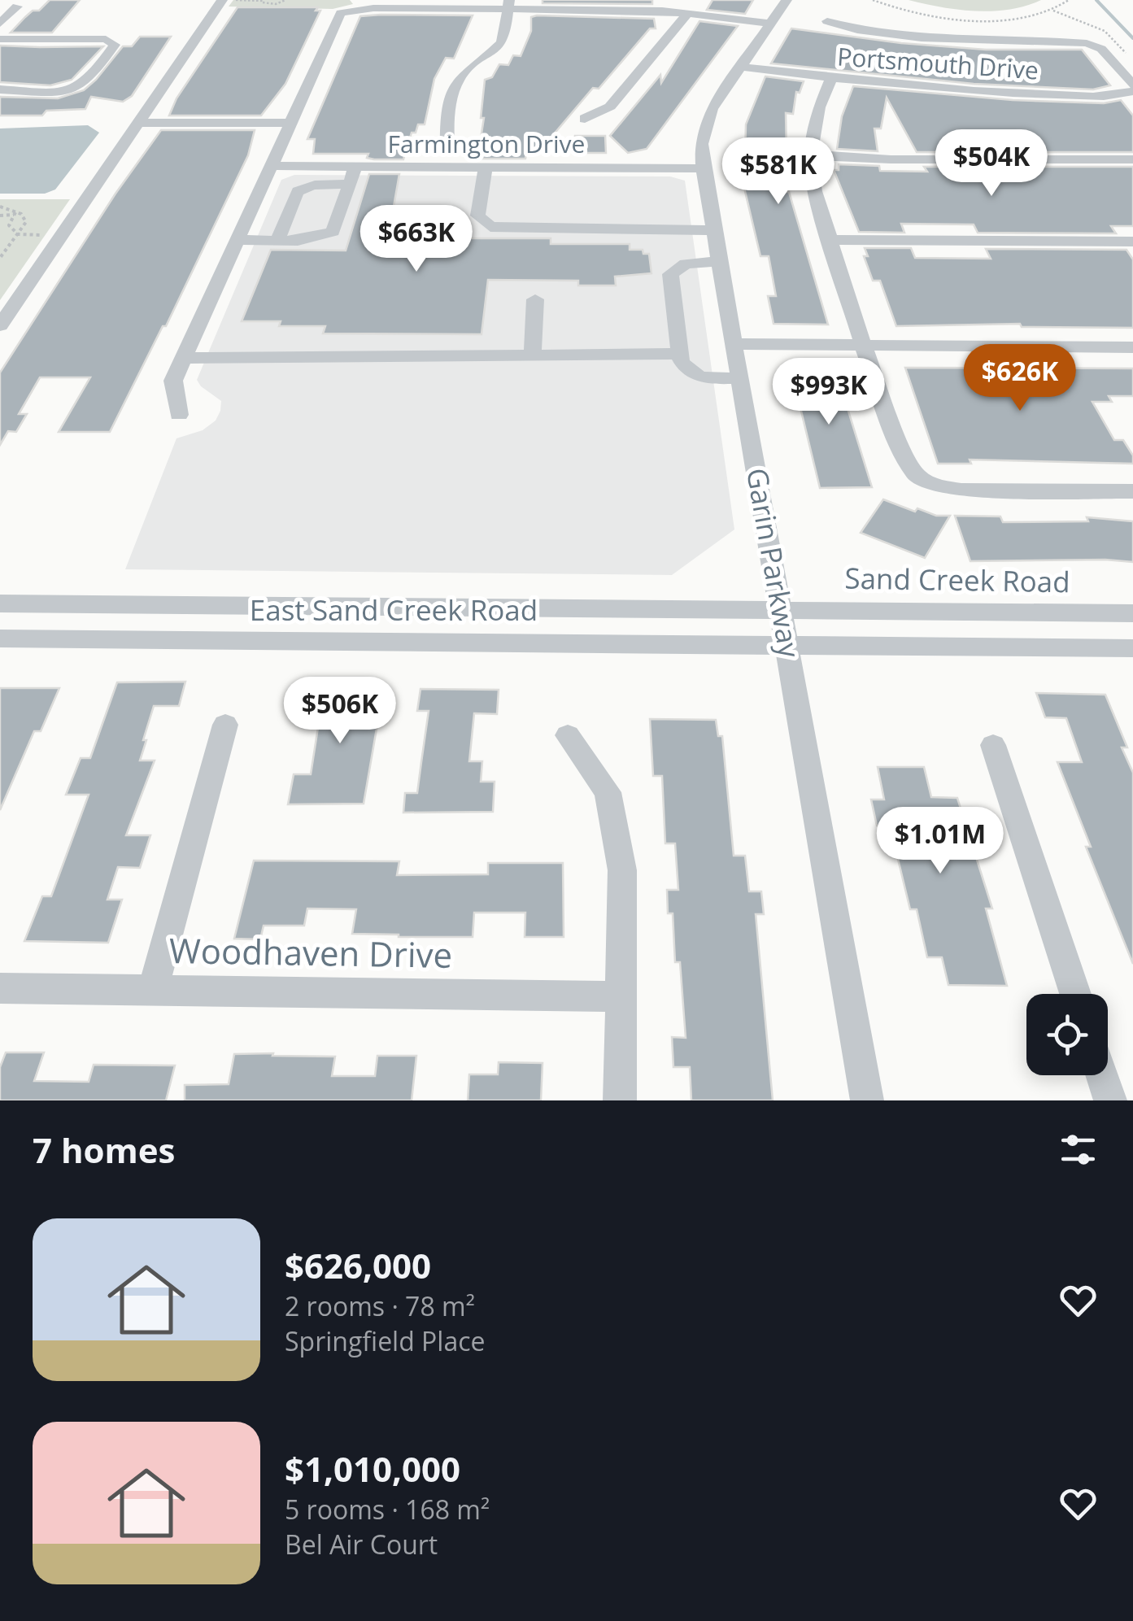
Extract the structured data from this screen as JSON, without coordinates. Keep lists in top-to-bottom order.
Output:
{
  "streets": {
    "street": [
      "Portsmouth Drive",
      "Farmington Drive",
      "Garin Parkway",
      "Sand Creek Road",
      "East Sand Creek Road",
      "Woodhaven Drive"
    ]
  },
  "crossings": [
    ["Portsmouth Drive", "Garin Parkway"],
    ["Farmington Drive", "Garin Parkway"],
    ["Garin Parkway", "Sand Creek Road"],
    ["Garin Parkway", "East Sand Creek Road"],
    ["Sand Creek Road", "East Sand Creek Road"]
  ],
  "page": {
    "price": [
      "$504K",
      "$581K",
      "$663K",
      "$626K",
      "$993K",
      "$506K",
      "$1.01M"
    ],
    "heading": "7 homes",
    "list": [
      {
        "name": "$626,000",
        "note": "2 rooms · 78 m² · Springfield Place"
      },
      {
        "name": "$1,010,000",
        "note": "5 rooms · 168 m² · Bel Air Court"
      }
    ]
  }
}
